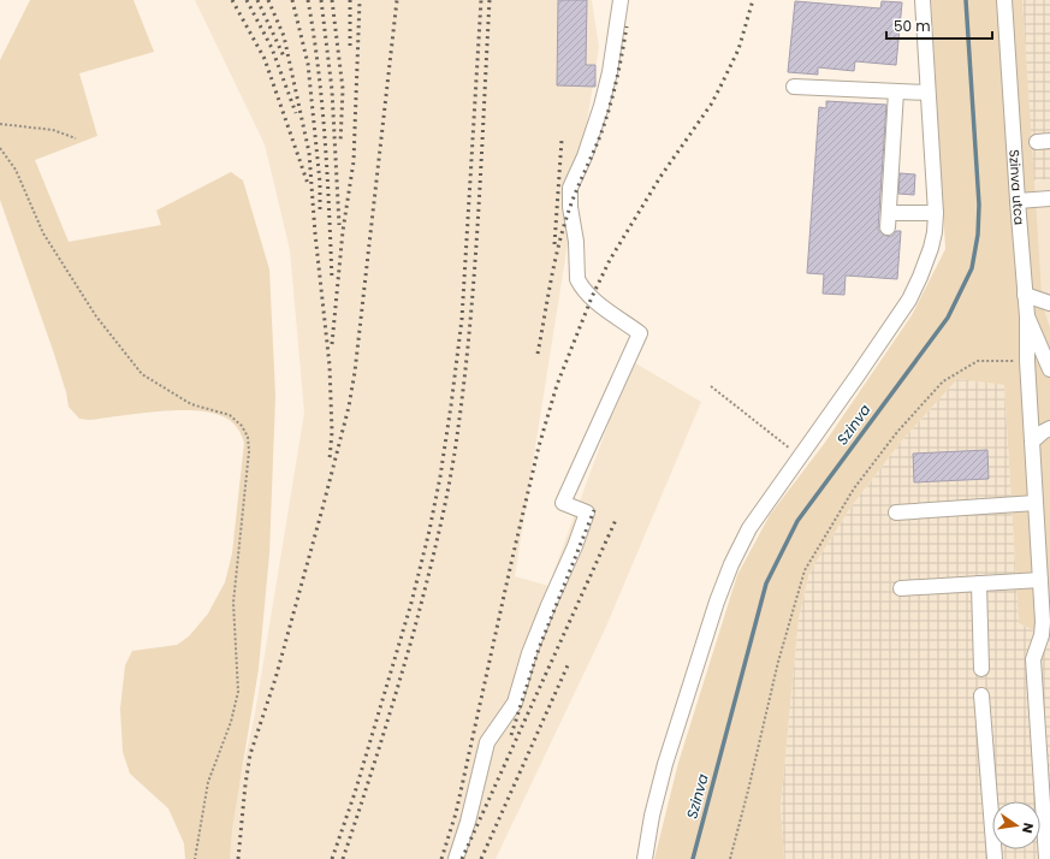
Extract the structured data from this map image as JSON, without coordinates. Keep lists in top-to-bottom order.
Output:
{
  "streets": {
    "street": ["Szinva utca"]
  },
  "water": ["Szinva"],
  "scale_bar": "50 m",
  "north": "right"
}
